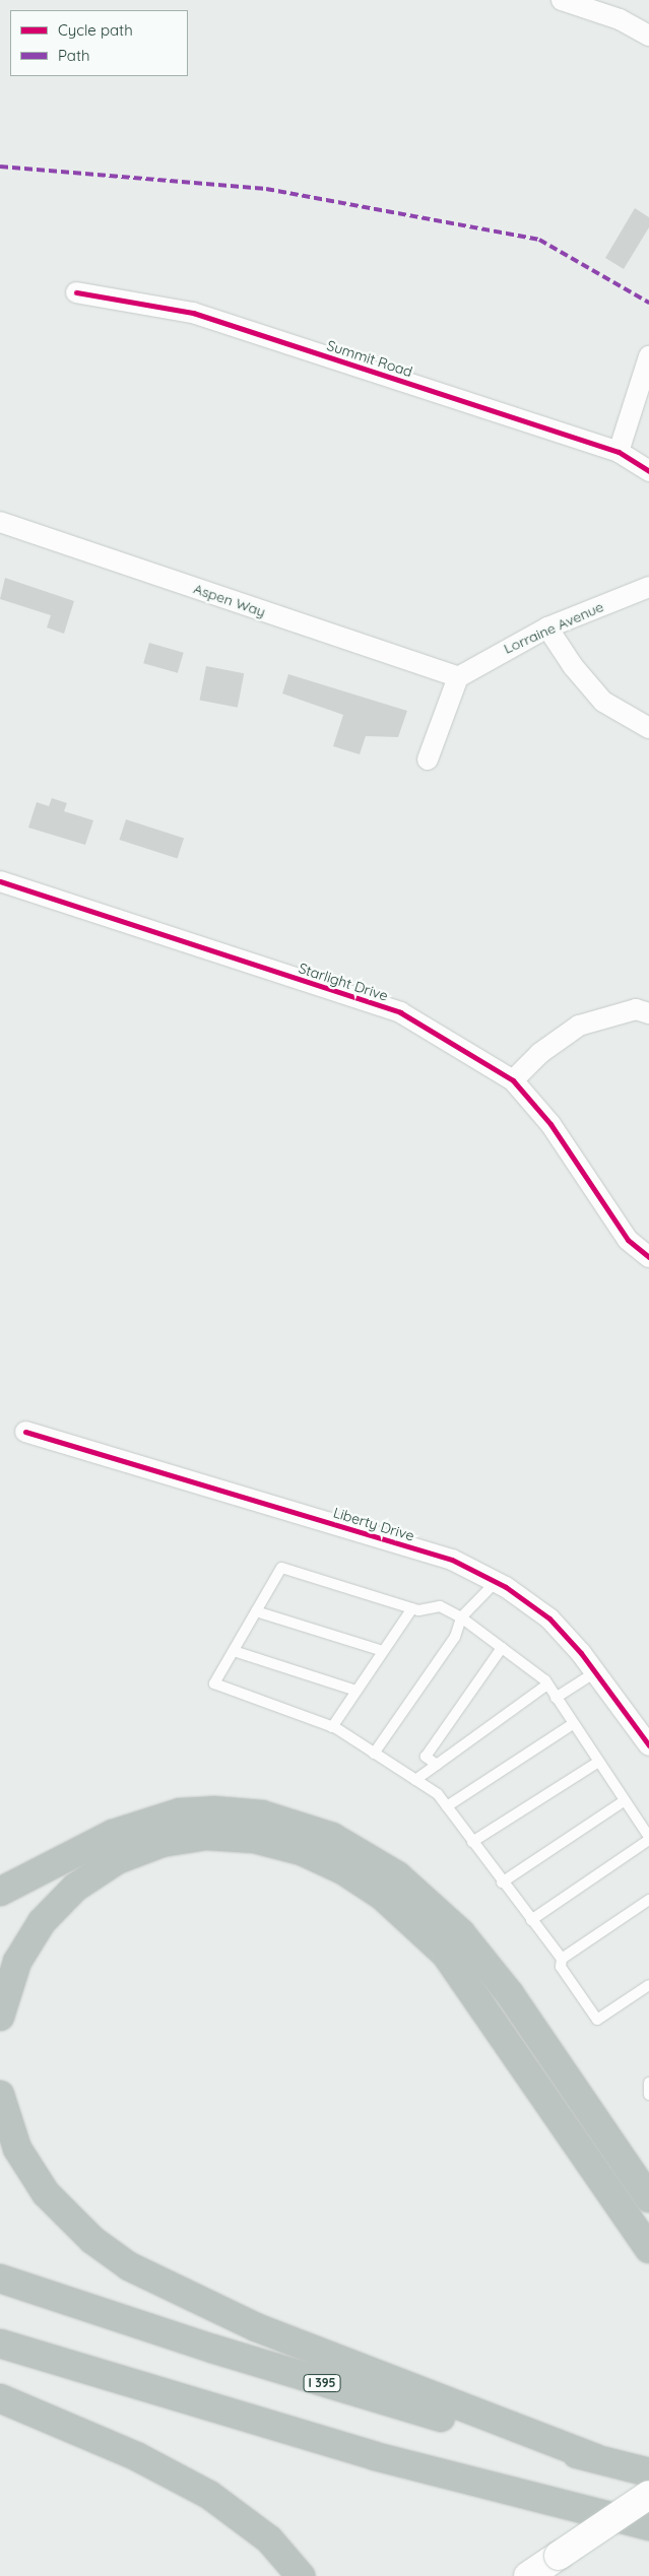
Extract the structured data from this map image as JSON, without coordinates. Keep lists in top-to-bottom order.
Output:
{
  "streets": {
    "highway": ["I 395"],
    "street": [
      "Summit Road",
      "Aspen Way",
      "Lorraine Avenue",
      "Starlight Drive",
      "Liberty Drive"
    ]
  },
  "crossings": [
    ["Aspen Way", "Lorraine Avenue"]
  ],
  "legend": ["Cycle path", "Path"]
}
